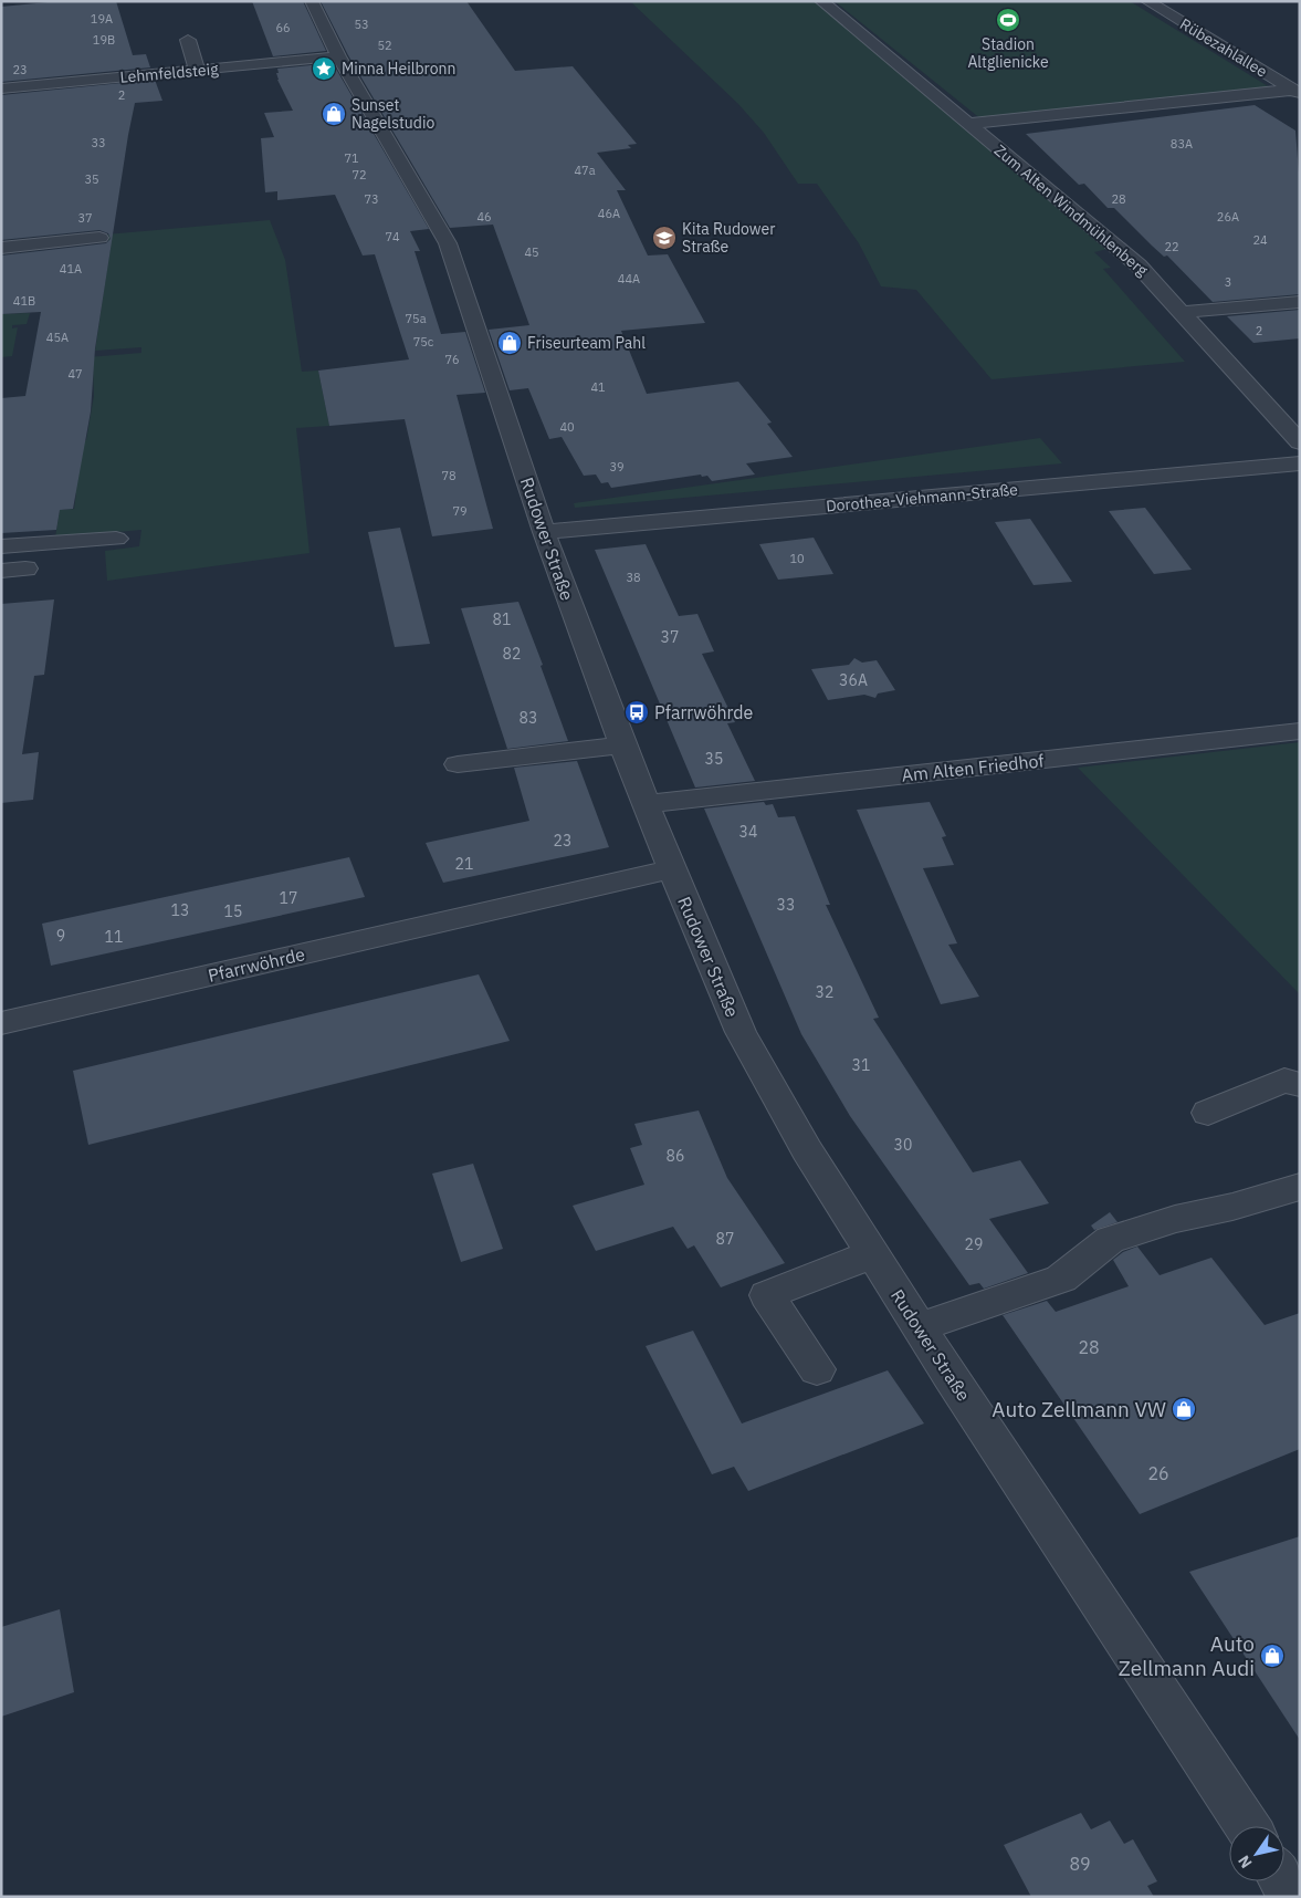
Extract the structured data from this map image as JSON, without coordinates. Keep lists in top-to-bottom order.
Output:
{
  "streets": {
    "street": [
      "Rübezahlallee",
      "Lehmfeldsteig",
      "Zum Alten Windmühlenberg",
      "Dorothea-Viehmann-Straße",
      "Rudower Straße",
      "Am Alten Friedhof",
      "Pfarrwöhrde"
    ]
  },
  "crossings": [
    ["Lehmfeldsteig", "Rudower Straße"],
    ["Dorothea-Viehmann-Straße", "Rudower Straße"],
    ["Rudower Straße", "Am Alten Friedhof"],
    ["Rudower Straße", "Pfarrwöhrde"]
  ],
  "places": {
    "sports": ["Stadion Altglienicke"],
    "place": ["Minna Heilbronn"],
    "shop": [
      "Sunset Nagelstudio",
      "Friseurteam Pahl",
      "Auto Zellmann VW",
      "Auto Zellmann Audi"
    ],
    "school or university": ["Kita Rudower Straße"],
    "bus stop": ["Pfarrwöhrde"]
  },
  "house_numbers": [
    "19A",
    "53",
    "66",
    "19B",
    "52",
    "23",
    "2",
    "33",
    "83A",
    "71",
    "47a",
    "72",
    "35",
    "73",
    "28",
    "46A",
    "46",
    "26A",
    "37",
    "74",
    "24",
    "22",
    "45",
    "41A",
    "44A",
    "3",
    "41B",
    "75a",
    "2",
    "45A",
    "75c",
    "76",
    "47",
    "41",
    "40",
    "39",
    "78",
    "79",
    "10",
    "38",
    "81",
    "37",
    "82",
    "36A",
    "83",
    "35",
    "34",
    "23",
    "21",
    "17",
    "33",
    "13",
    "15",
    "9",
    "11",
    "32",
    "31",
    "30",
    "86",
    "87",
    "29",
    "28",
    "26",
    "89"
  ],
  "north": "bottom left"
}
